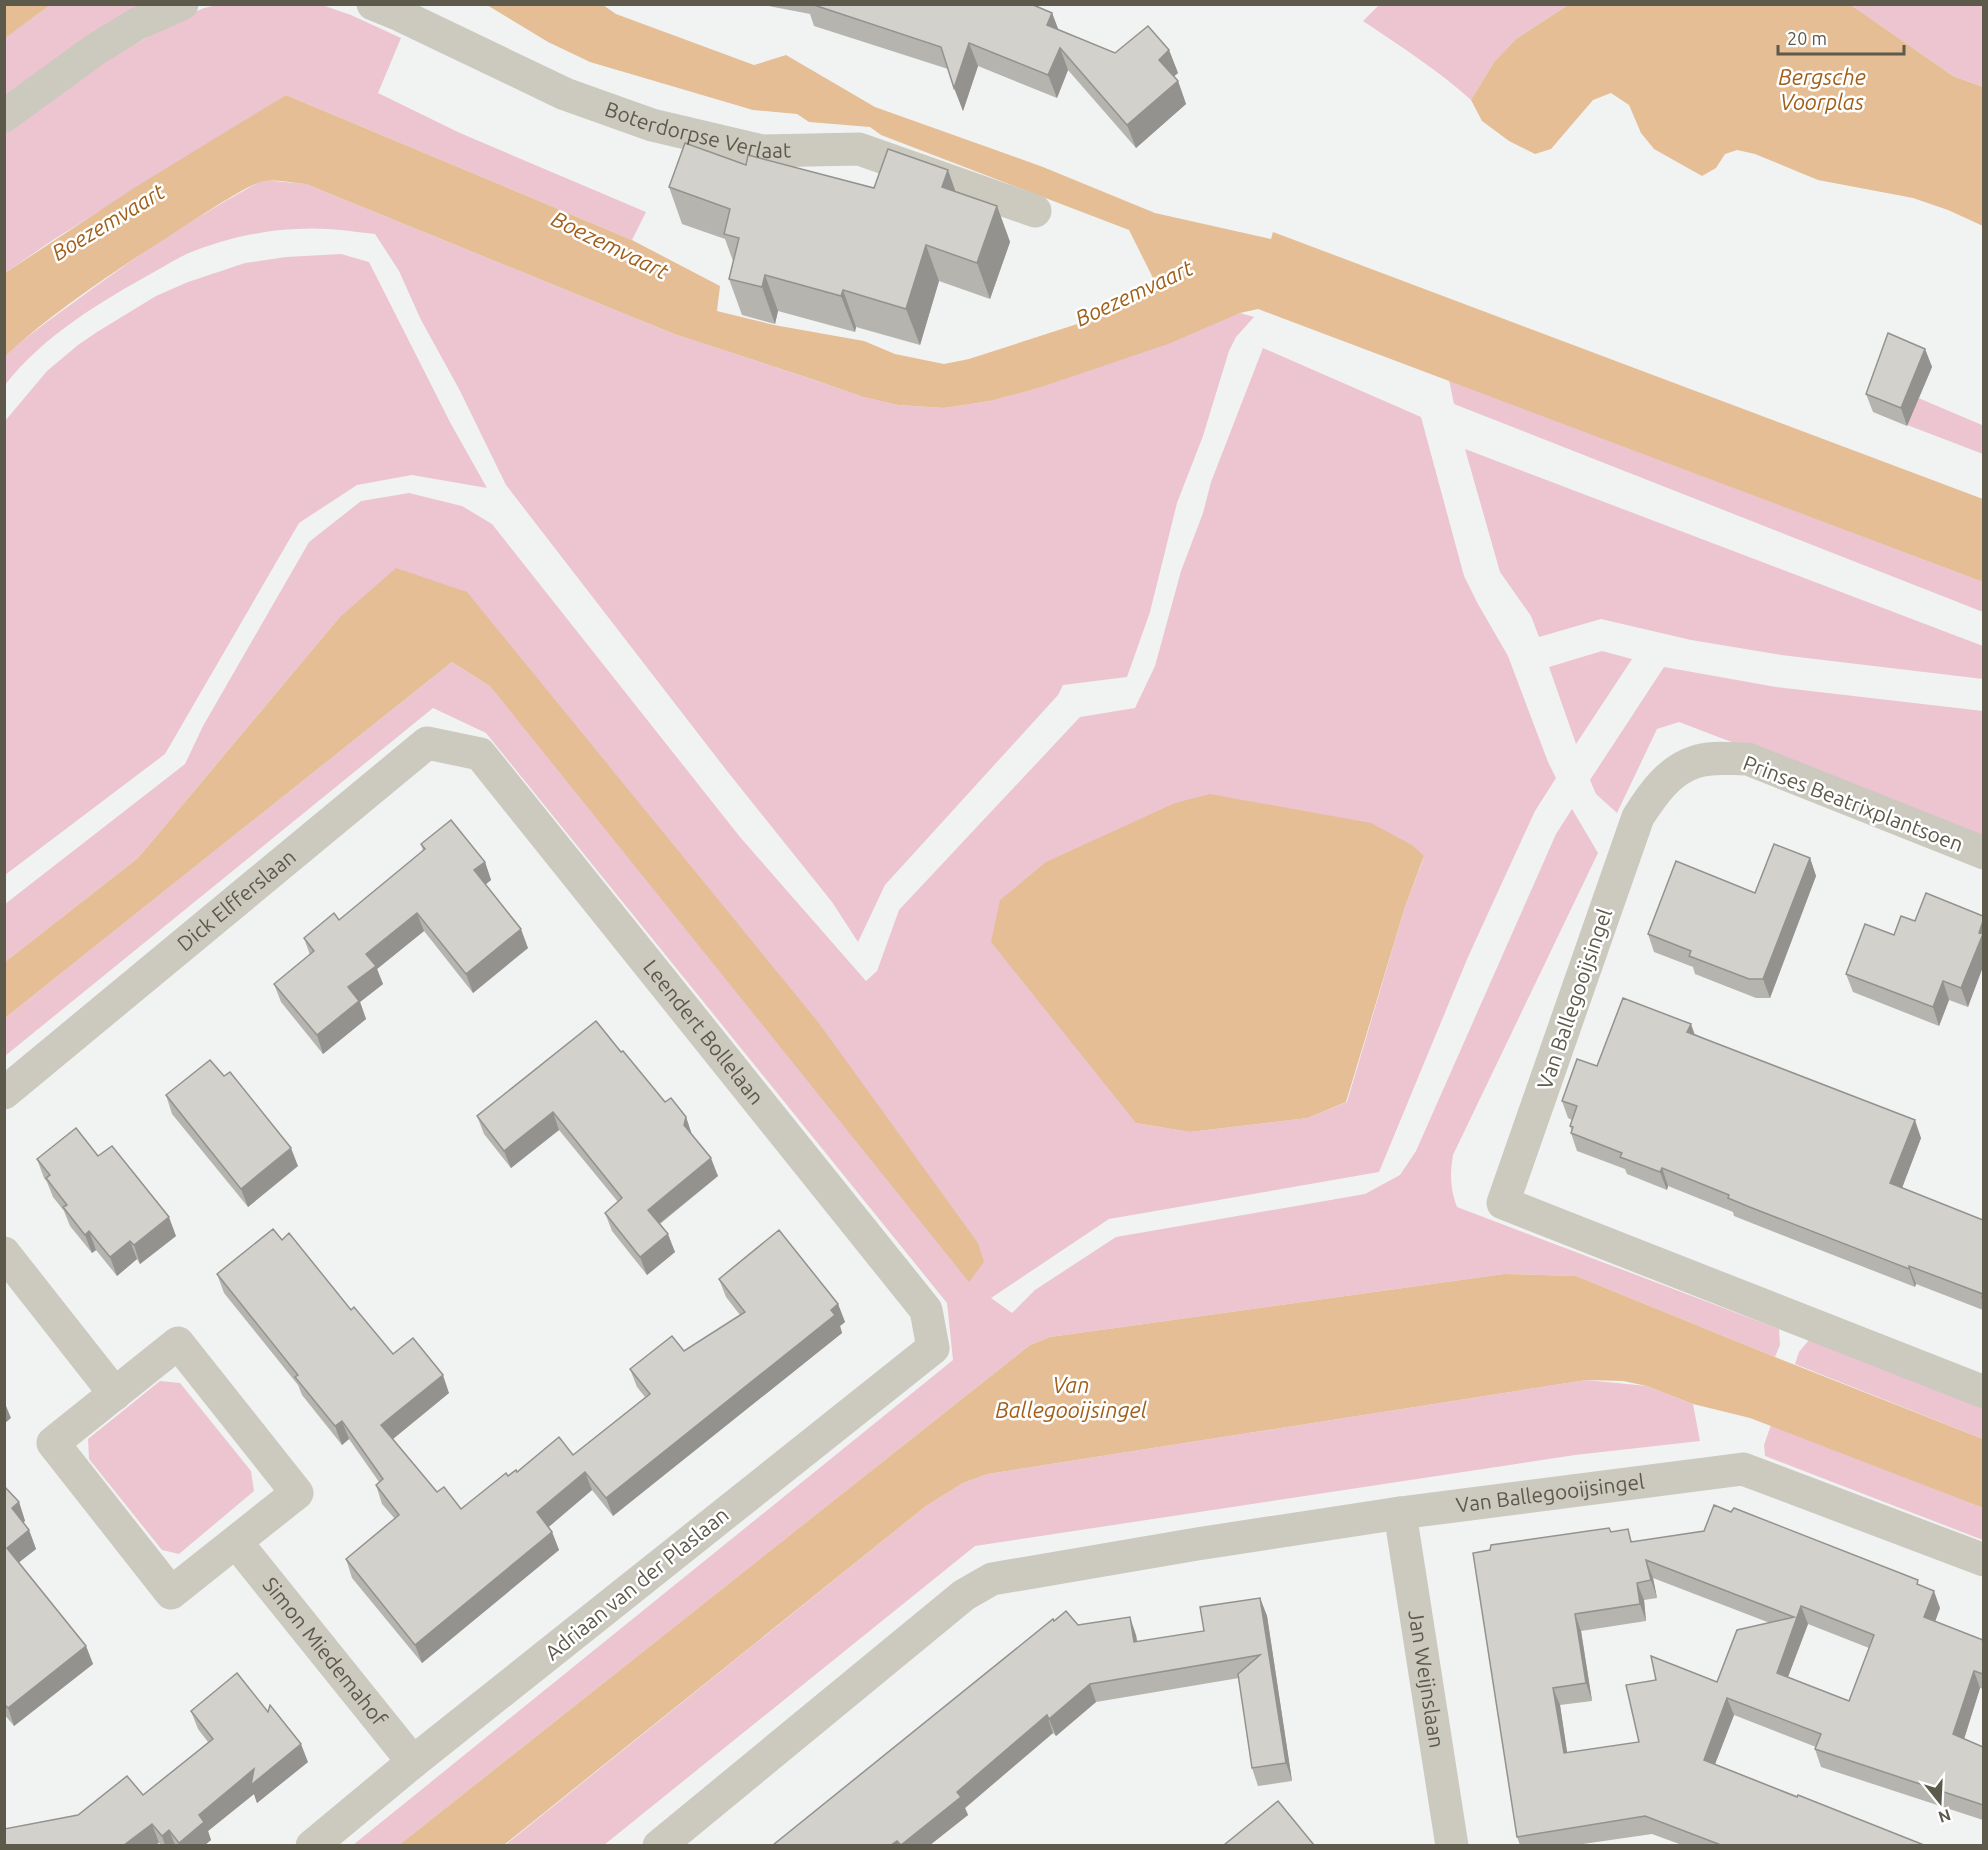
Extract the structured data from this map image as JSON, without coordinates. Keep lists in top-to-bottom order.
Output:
{
  "streets": {
    "street": [
      "Boterdorpse Verlaat",
      "Prinses Beatrixplantsoen",
      "Dick Elfferslaan",
      "Van Ballegooijsingel",
      "Leendert Bollelaan",
      "Adriaan van der Plaslaan",
      "Simon Miedemahof",
      "Jan Weijnslaan"
    ]
  },
  "crossings": [
    ["Prinses Beatrixplantsoen", "Van Ballegooijsingel"],
    ["Dick Elfferslaan", "Leendert Bollelaan"],
    ["Van Ballegooijsingel", "Jan Weijnslaan"],
    ["Leendert Bollelaan", "Adriaan van der Plaslaan"],
    ["Adriaan van der Plaslaan", "Simon Miedemahof"]
  ],
  "water": ["Bergsche Voorplas", "Boezemvaart", "Van Ballegooijsingel"],
  "scale_bar": "20 m",
  "north": "bottom"
}
